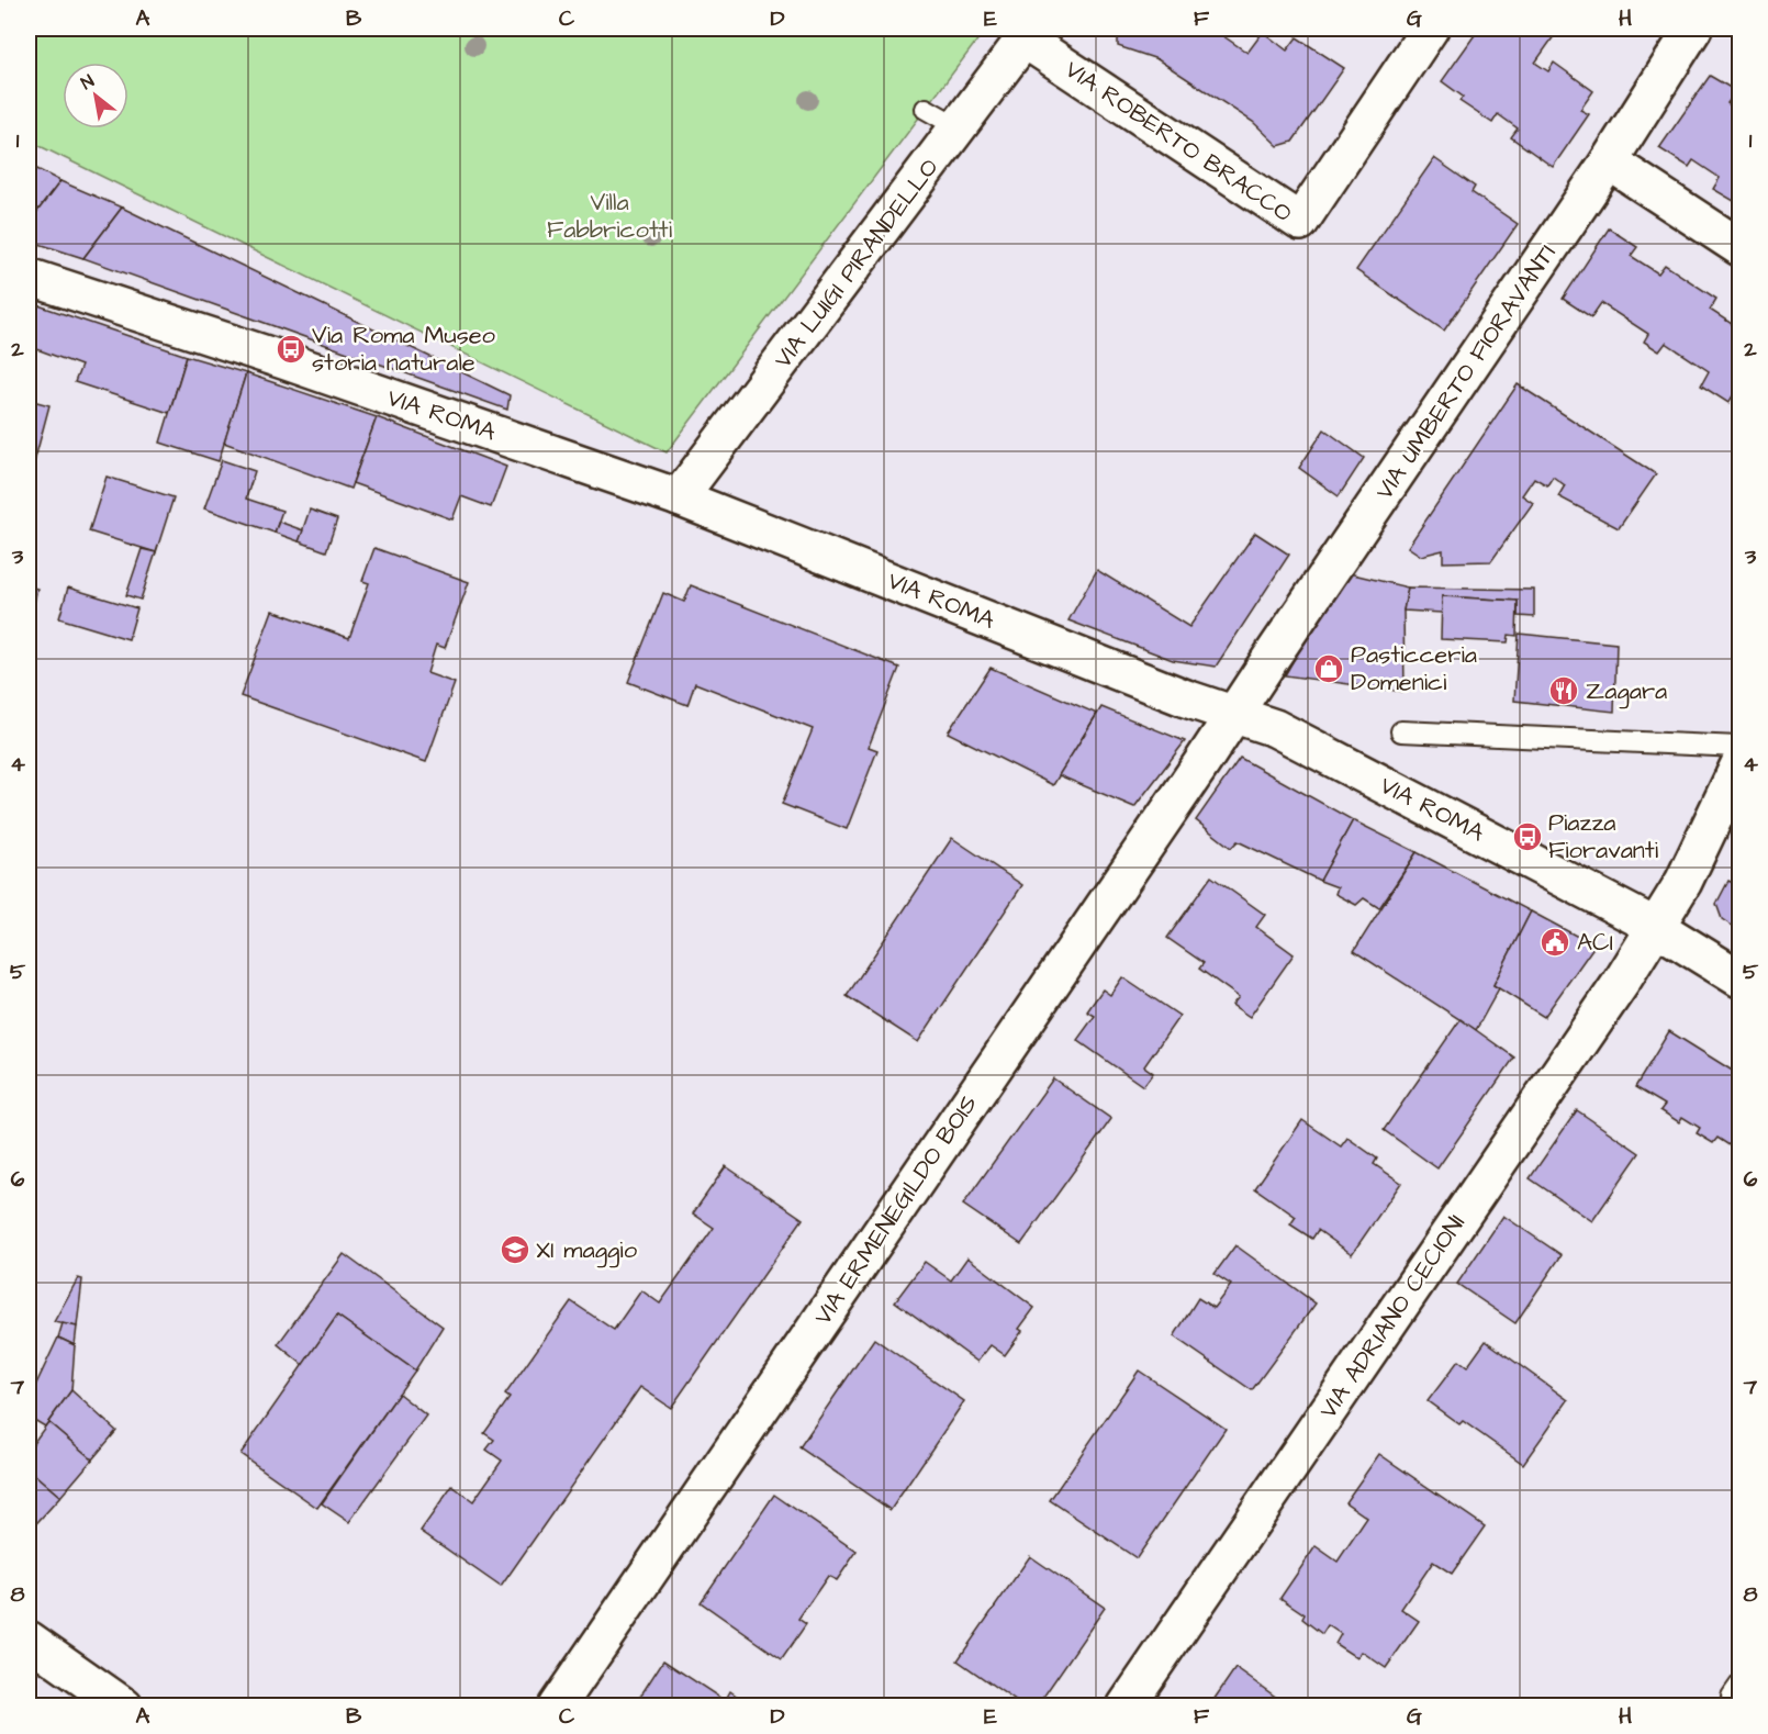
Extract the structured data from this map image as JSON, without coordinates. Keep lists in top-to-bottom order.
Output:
{
  "streets": {
    "street": [
      "VIA ROBERTO BRACCO",
      "VIA LUIGI PIRANDELLO",
      "VIA UMBERTO FIORAVANTI",
      "VIA ROMA",
      "VIA ERMENEGILDO BOIS",
      "VIA ADRIANO CECIONI"
    ]
  },
  "crossings": [
    ["VIA ROBERTO BRACCO", "VIA LUIGI PIRANDELLO"],
    ["VIA LUIGI PIRANDELLO", "VIA ROMA"],
    ["VIA UMBERTO FIORAVANTI", "VIA ROMA"],
    ["VIA UMBERTO FIORAVANTI", "VIA ERMENEGILDO BOIS"],
    ["VIA ROMA", "VIA ERMENEGILDO BOIS"],
    ["VIA ROMA", "VIA ADRIANO CECIONI"]
  ],
  "parks": ["Villa Fabbricotti"],
  "places": {
    "bus stop": ["Via Roma Museo storia naturale", "Piazza Fioravanti"],
    "shop": ["Pasticceria Domenici"],
    "restaurant": ["Zagara"],
    "public building": ["ACI"],
    "school or university": ["XI maggio"]
  },
  "north": "top left",
  "grid": {
    "columns": [
      "A",
      "B",
      "C",
      "D",
      "E",
      "F",
      "G",
      "H"
    ],
    "rows": [
      "1",
      "2",
      "3",
      "4",
      "5",
      "6",
      "7",
      "8"
    ]
  }
}
